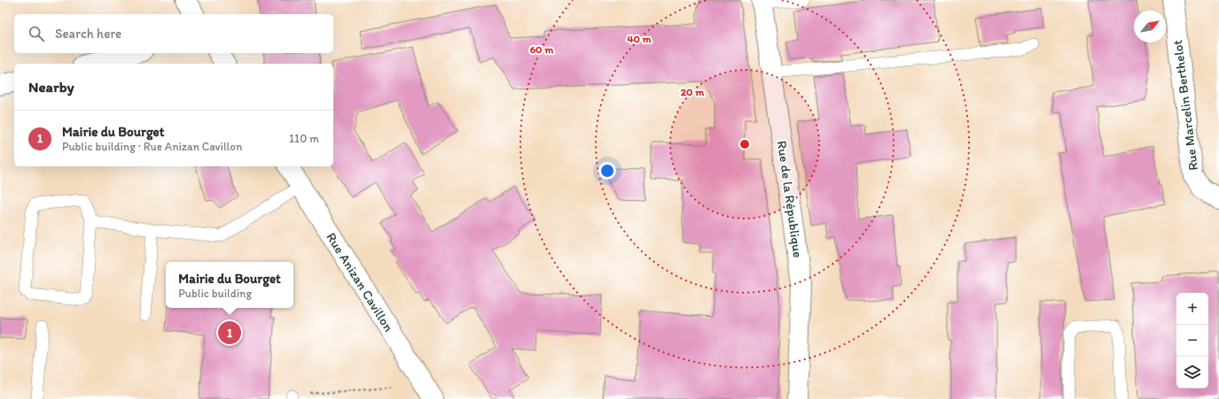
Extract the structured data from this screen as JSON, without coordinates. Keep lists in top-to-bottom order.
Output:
{
  "streets": {
    "street": ["Rue Marcelin Berthelot", "Rue de la République", "Rue Anizan Cavillon"]
  },
  "north": "top right",
  "page": {
    "search": "Search here",
    "heading": "Nearby",
    "list": [
      {
        "mark": "1",
        "name": "Mairie du Bourget",
        "note": "Public building · Rue Anizan Cavillon",
        "value": "110 m"
      }
    ],
    "popup": ["Mairie du Bourget", "Public building"],
    "map_buttons": ["+", "−"],
    "pins": "1"
  },
  "rings": ["40 m", "60 m", "20 m"]
}
